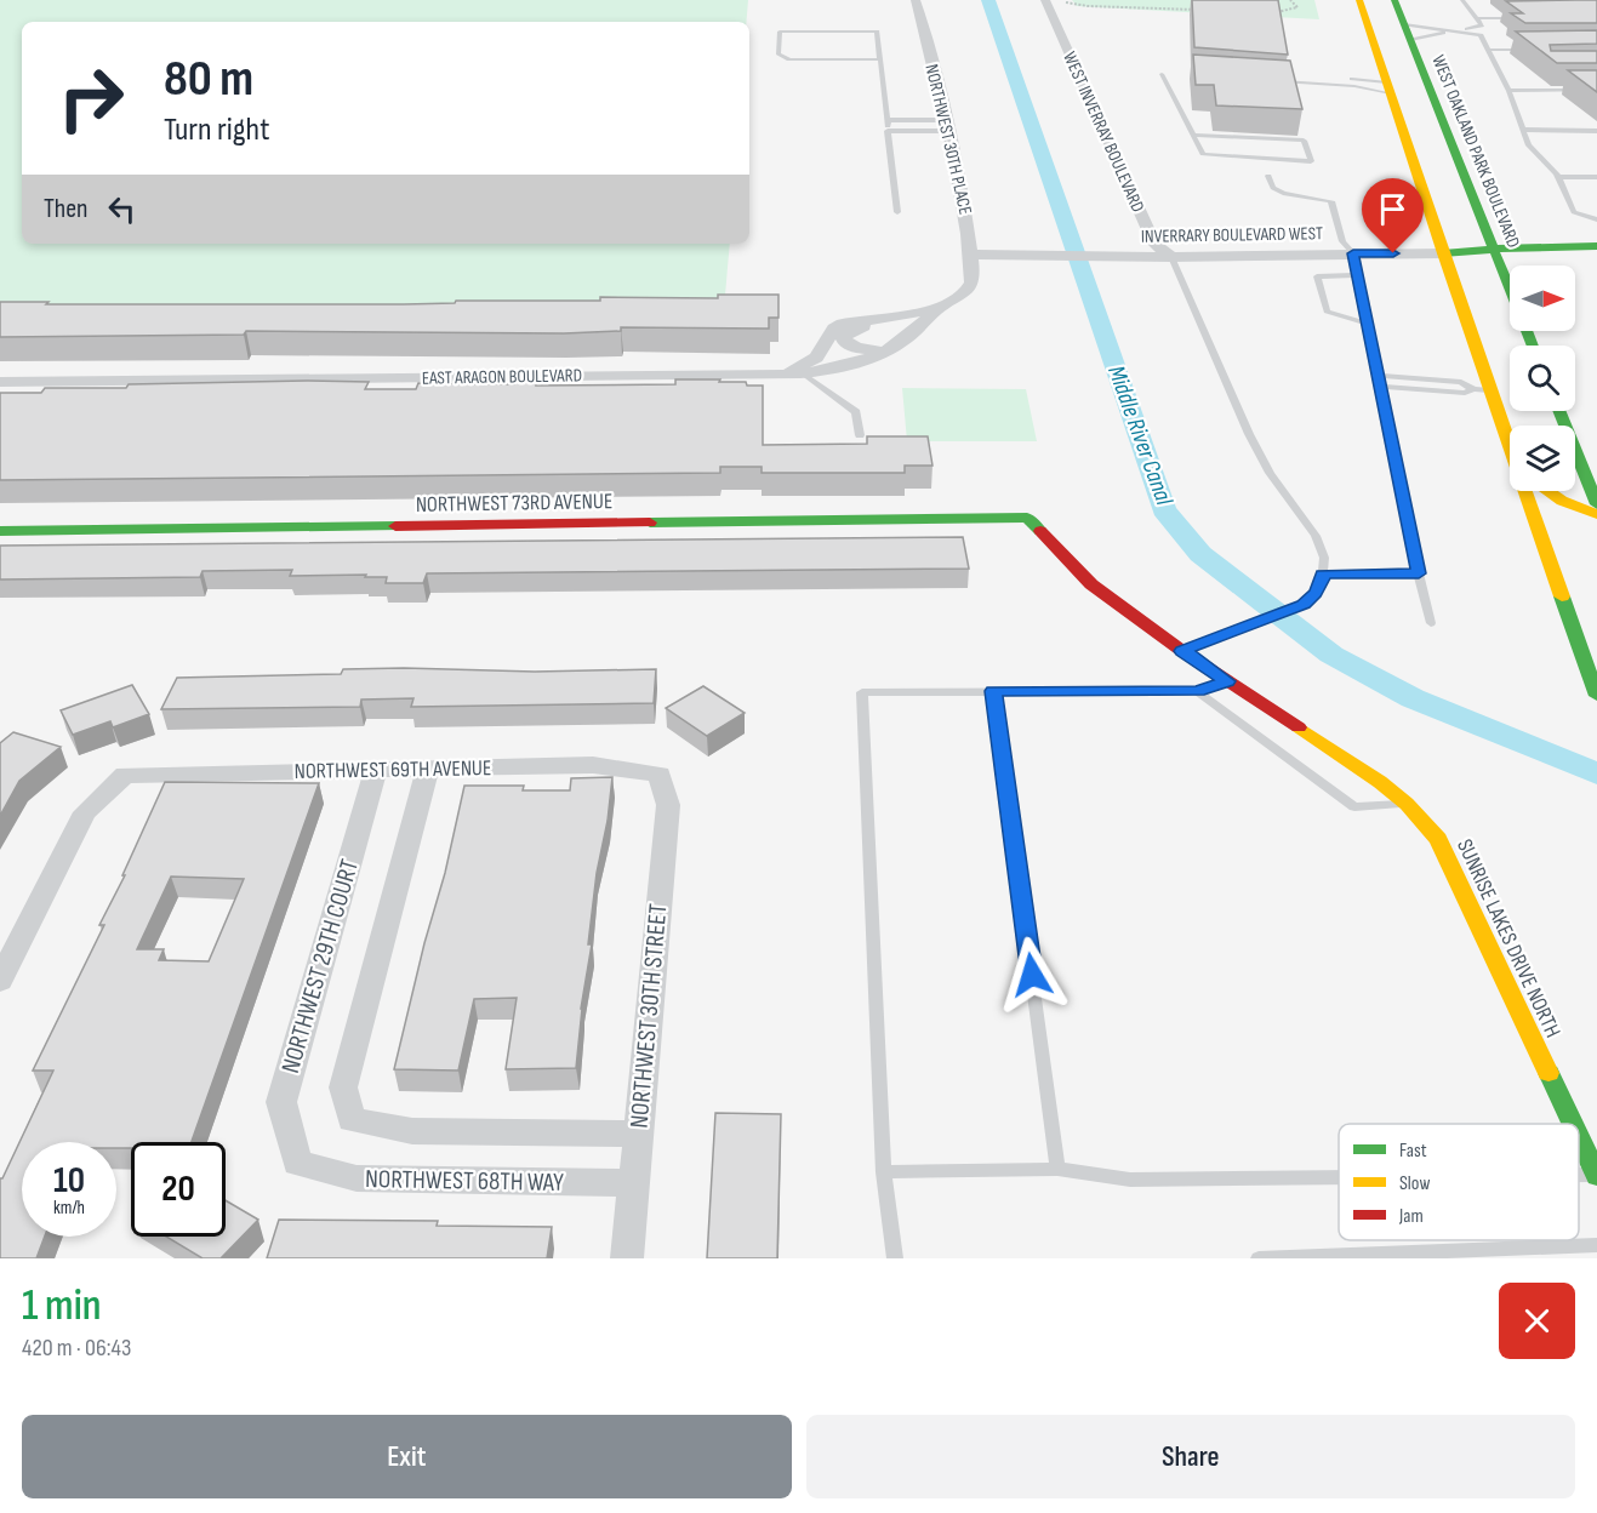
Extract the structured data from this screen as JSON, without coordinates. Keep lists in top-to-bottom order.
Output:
{
  "streets": {
    "main road": [
      "WEST OAKLAND PARK BOULEVARD",
      "INVERRARY BOULEVARD WEST",
      "NORTHWEST 73RD AVENUE",
      "SUNRISE LAKES DRIVE NORTH"
    ],
    "street": [
      "WEST INVERRAY BOULEVARD",
      "NORTHWEST 30TH PLACE",
      "EAST ARAGON BOULEVARD",
      "NORTHWEST 69TH AVENUE",
      "NORTHWEST 29TH COURT",
      "NORTHWEST 30TH STREET",
      "NORTHWEST 68TH WAY"
    ]
  },
  "crossings": [
    ["WEST INVERRAY BOULEVARD", "INVERRARY BOULEVARD WEST"],
    ["NORTHWEST 30TH PLACE", "INVERRARY BOULEVARD WEST"],
    ["NORTHWEST 30TH PLACE", "EAST ARAGON BOULEVARD"],
    ["WEST OAKLAND PARK BOULEVARD", "INVERRARY BOULEVARD WEST"],
    ["NORTHWEST 73RD AVENUE", "SUNRISE LAKES DRIVE NORTH"],
    ["NORTHWEST 69TH AVENUE", "NORTHWEST 29TH COURT"],
    ["NORTHWEST 69TH AVENUE", "NORTHWEST 30TH STREET"],
    ["NORTHWEST 69TH AVENUE", "NORTHWEST 68TH WAY"],
    ["NORTHWEST 29TH COURT", "NORTHWEST 68TH WAY"],
    ["NORTHWEST 30TH STREET", "NORTHWEST 68TH WAY"]
  ],
  "water": ["Middle River Canal"],
  "legend": ["Fast", "Slow", "Jam"],
  "north": "right",
  "page": {
    "turn": ["80 m", "Turn right"],
    "then": "Then",
    "speed": "10 km/h",
    "limit": "20",
    "heading": ["1 min", "420 m · 06:43"],
    "buttons": ["Exit", "Share"]
  }
}
